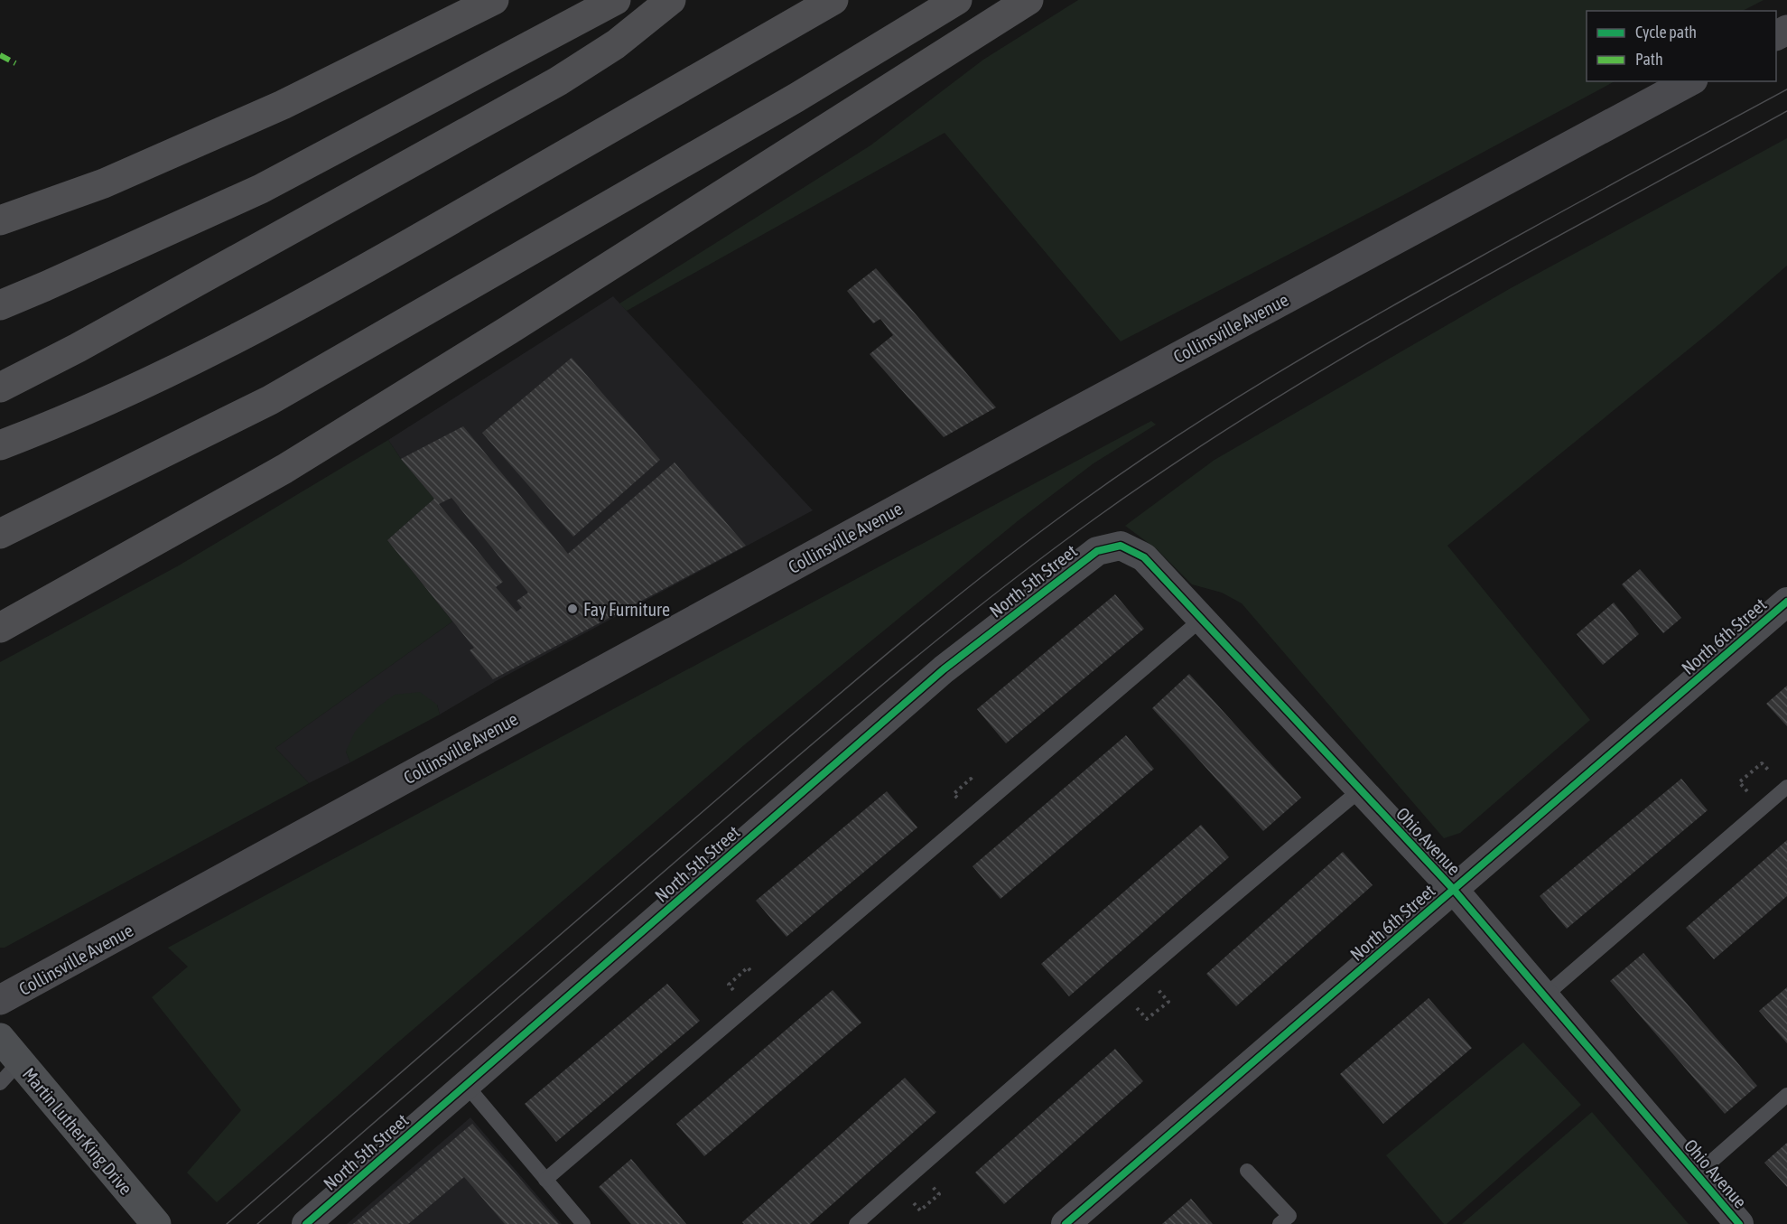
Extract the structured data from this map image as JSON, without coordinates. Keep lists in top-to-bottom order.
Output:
{
  "streets": {
    "main road": ["Collinsville Avenue", "Martin Luther King Drive"],
    "street": ["North 5th Street", "North 6th Street", "Ohio Avenue"]
  },
  "crossings": [
    ["North 5th Street", "Ohio Avenue"],
    ["North 6th Street", "Ohio Avenue"]
  ],
  "places": ["Fay Furniture"],
  "legend": ["Cycle path", "Path"]
}
